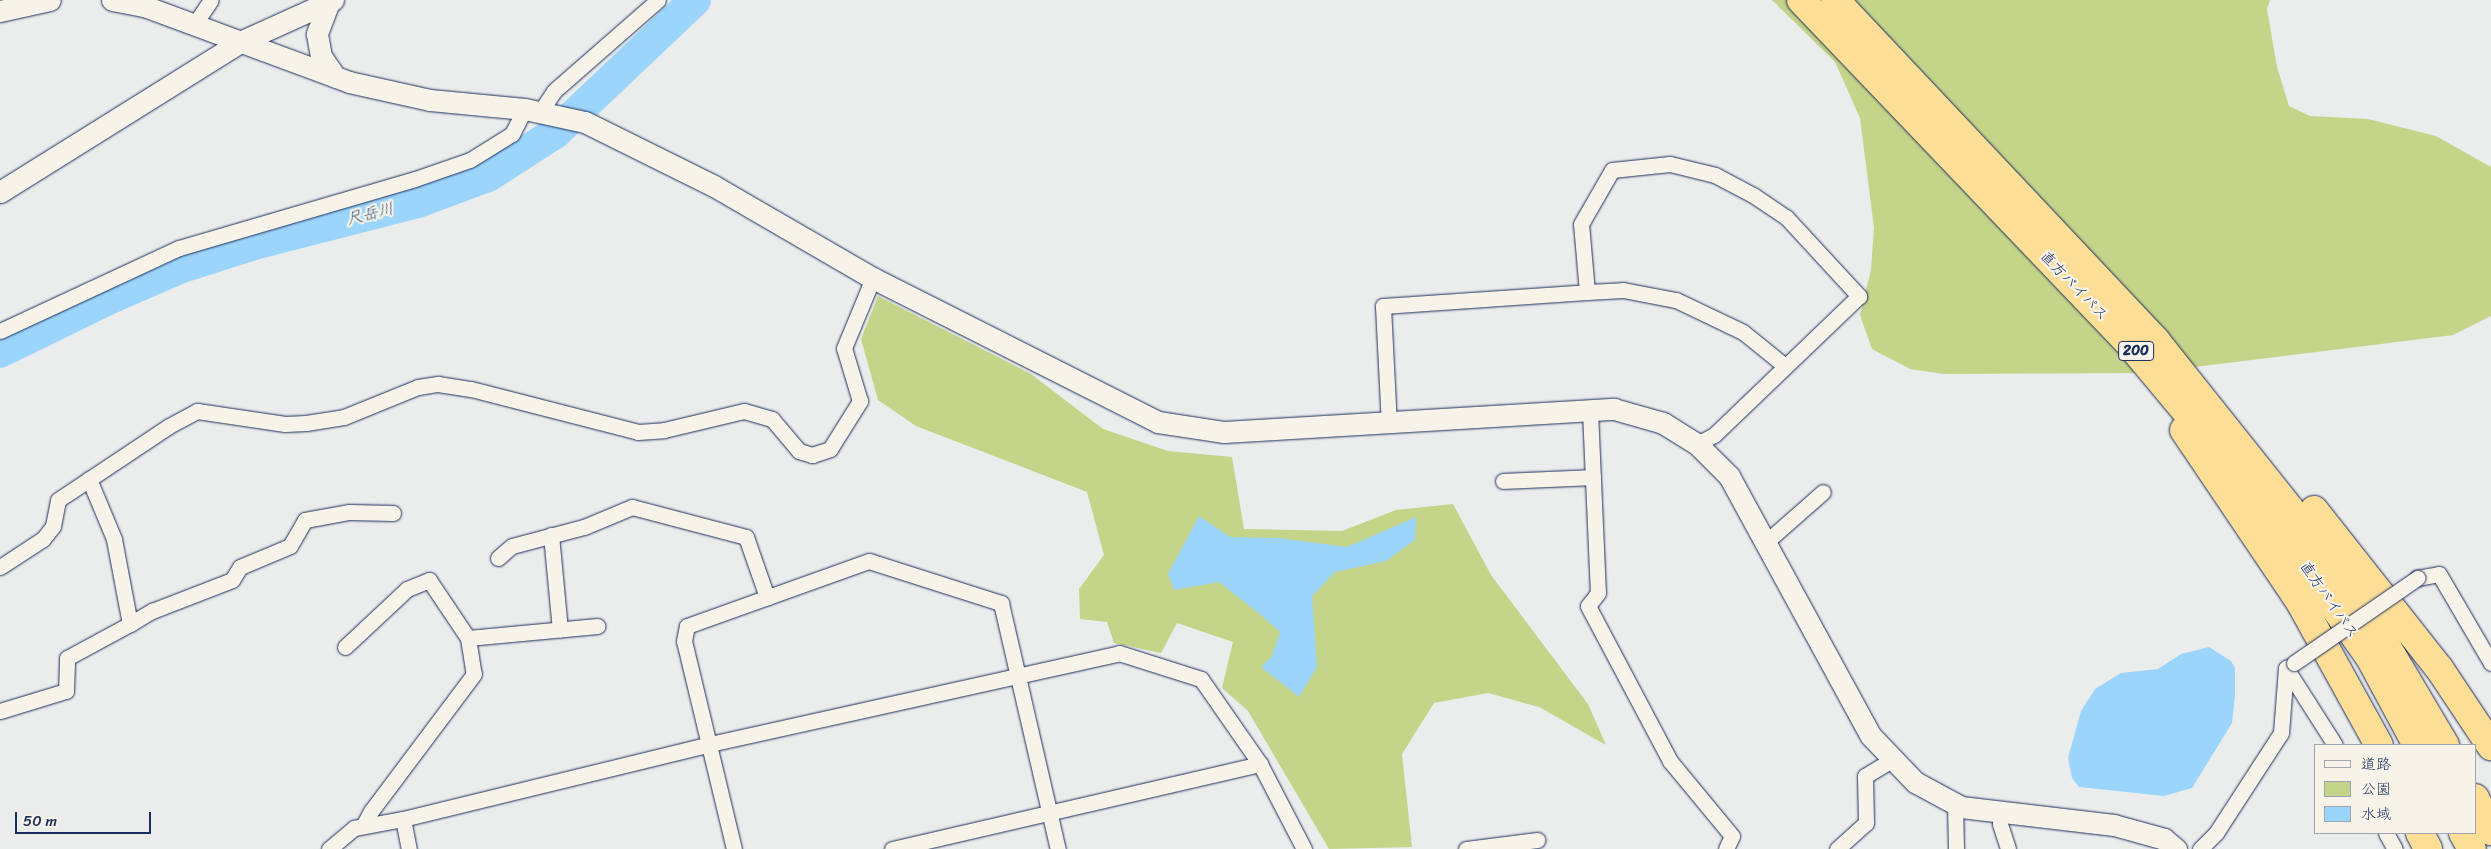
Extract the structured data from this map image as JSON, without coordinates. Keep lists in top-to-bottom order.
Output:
{
  "streets": {
    "highway": ["直方バイパス", "200"]
  },
  "water": ["尺岳川"],
  "legend": ["道路", "公園", "水域"],
  "scale_bar": "50 m"
}
